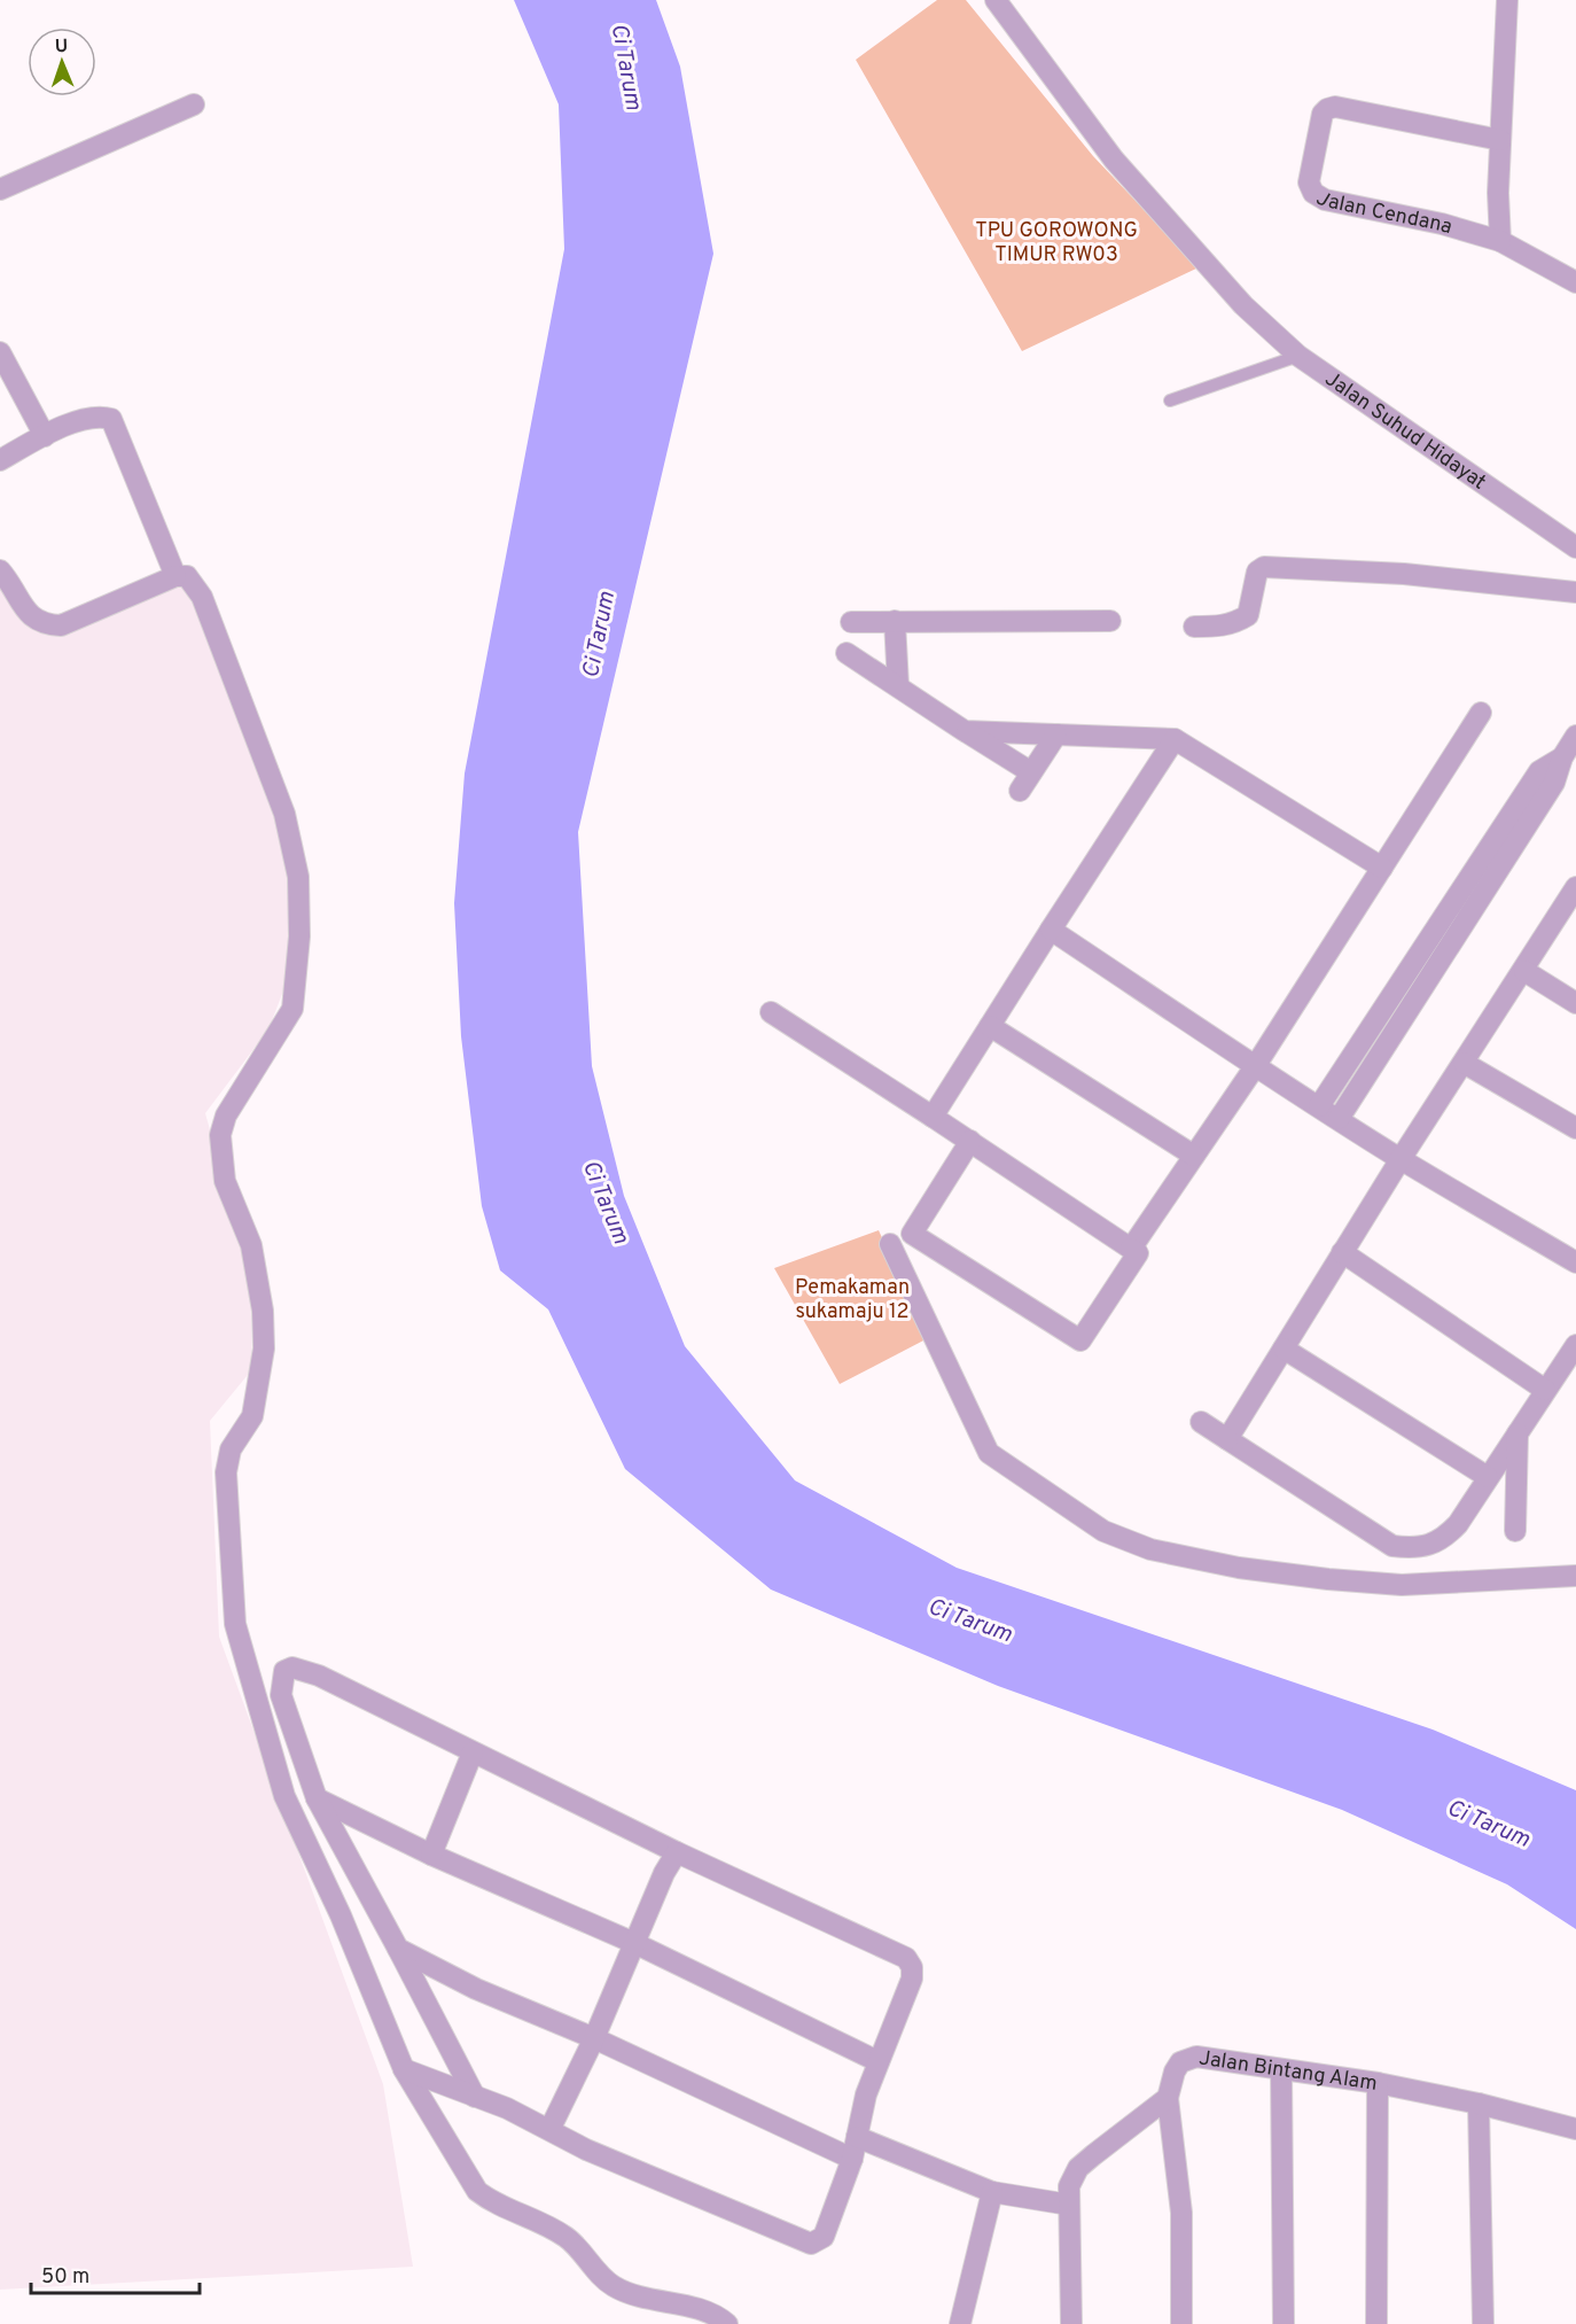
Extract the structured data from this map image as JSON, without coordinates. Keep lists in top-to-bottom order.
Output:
{
  "streets": {
    "street": ["Jalan Cendana", "Jalan Suhud Hidayat", "Jalan Bintang Alam"]
  },
  "water": ["Ci Tarum"],
  "parks": ["TPU GOROWONG TIMUR RW03", "Pemakaman sukamaju 12"],
  "scale_bar": "50 m",
  "north": "top"
}
